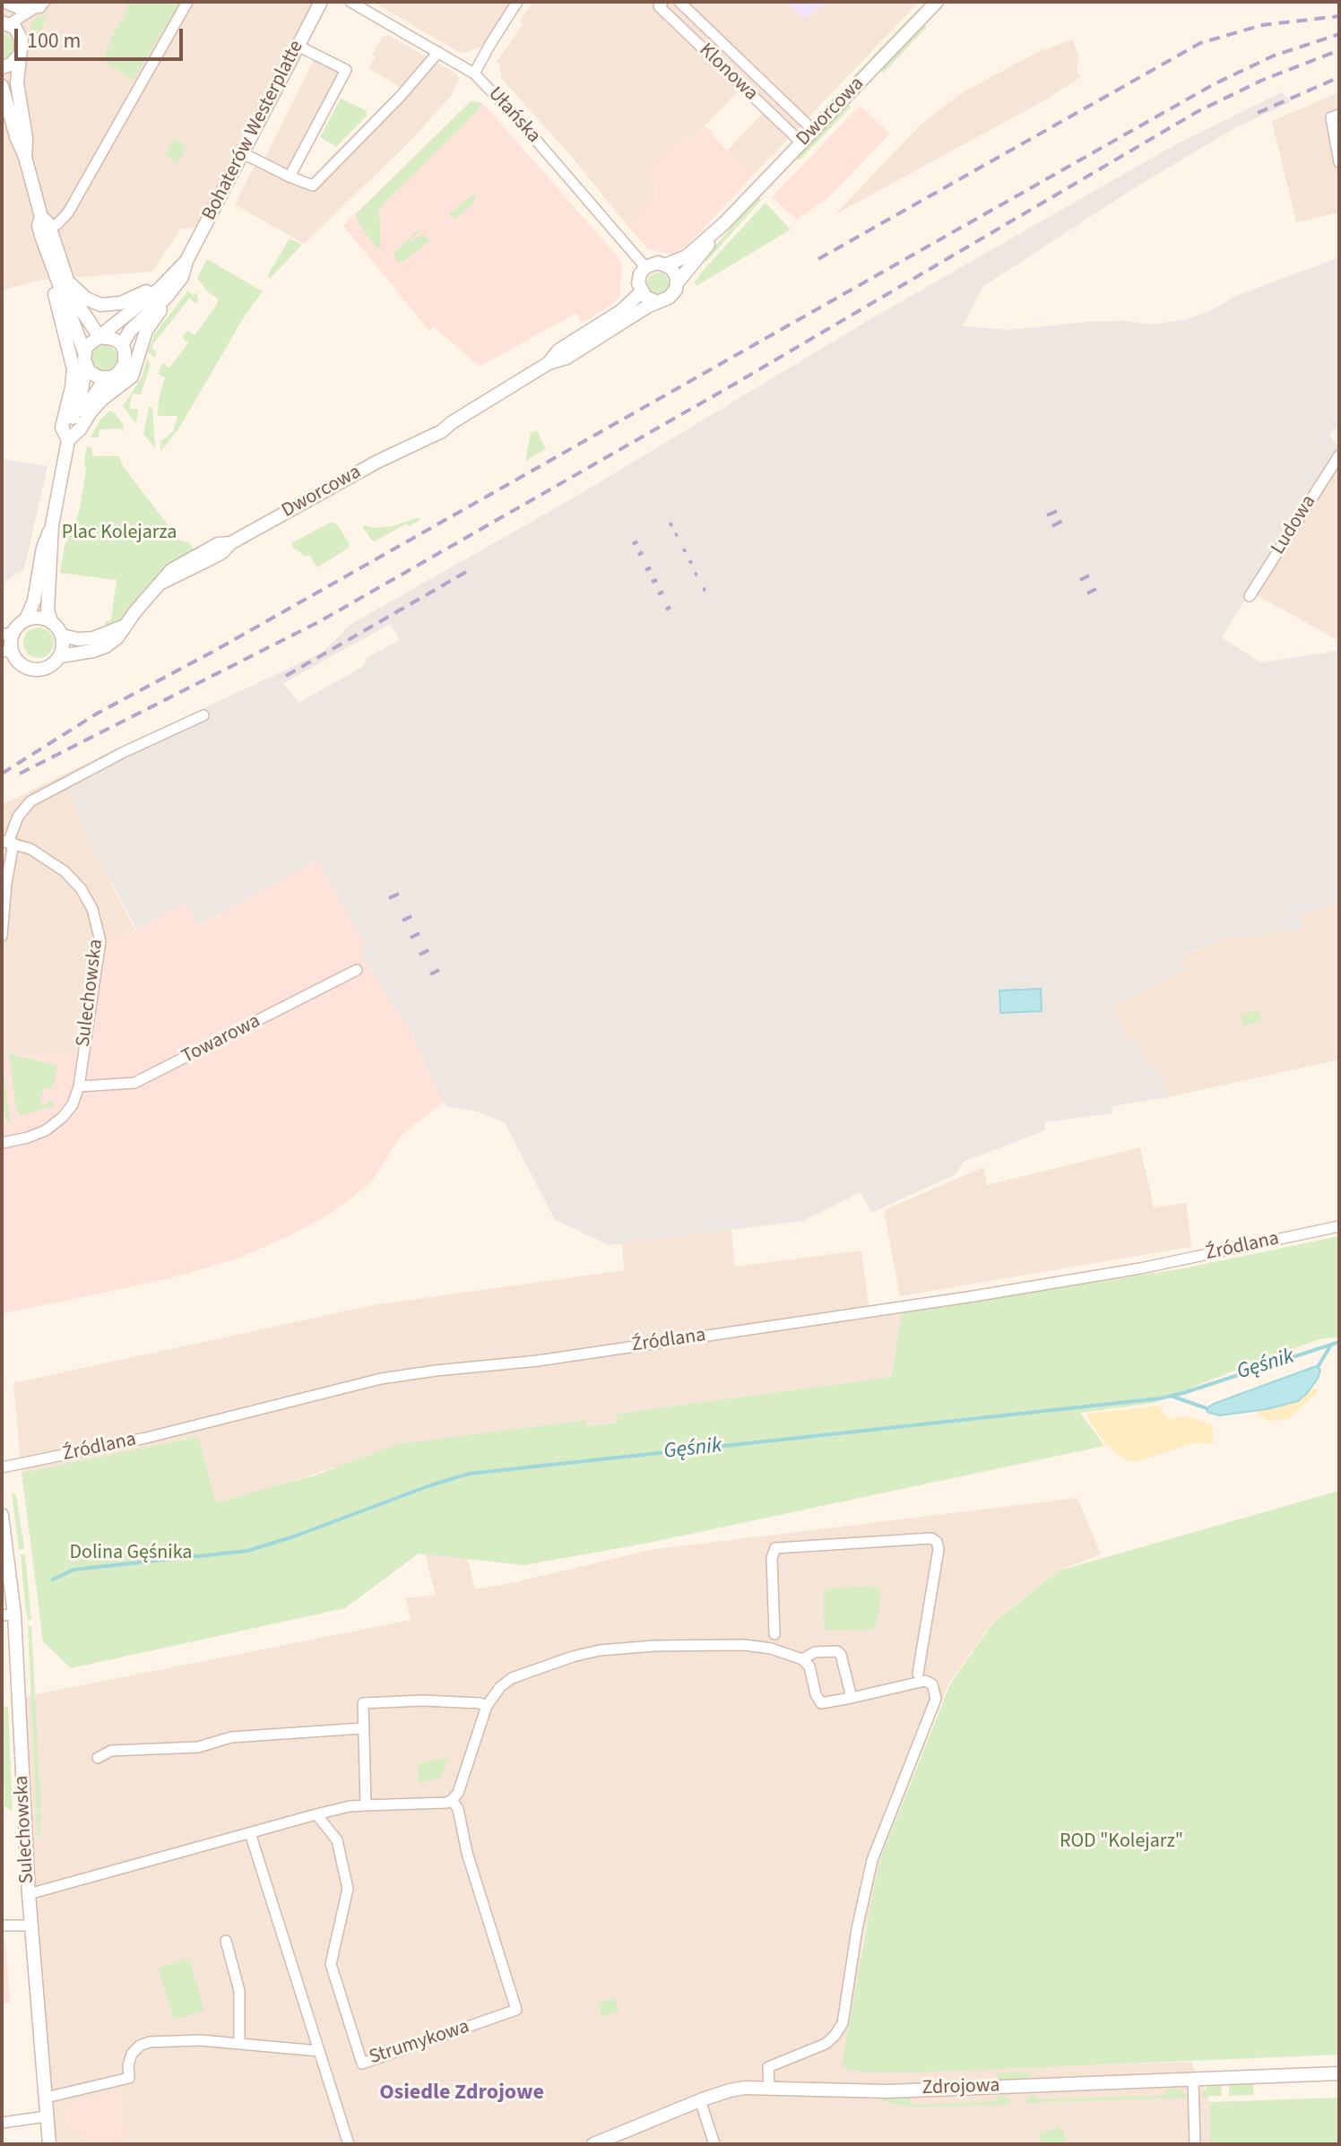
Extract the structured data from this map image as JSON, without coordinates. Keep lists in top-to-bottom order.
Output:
{
  "streets": {
    "street": [
      "Klonowa",
      "Dworcowa",
      "Ułańska",
      "Bohaterów Westerplatte",
      "Ludowa",
      "Sulechowska",
      "Towarowa",
      "Źródlana",
      "Strumykowa",
      "Zdrojowa"
    ]
  },
  "crossings": [
    ["Klonowa", "Dworcowa"],
    ["Dworcowa", "Ułańska"],
    ["Sulechowska", "Towarowa"]
  ],
  "districts": ["Osiedle Zdrojowe"],
  "water": ["Gęśnik"],
  "parks": ["Plac Kolejarza", "Dolina Gęśnika", "ROD \"Kolejarz\""],
  "scale_bar": "100 m"
}
